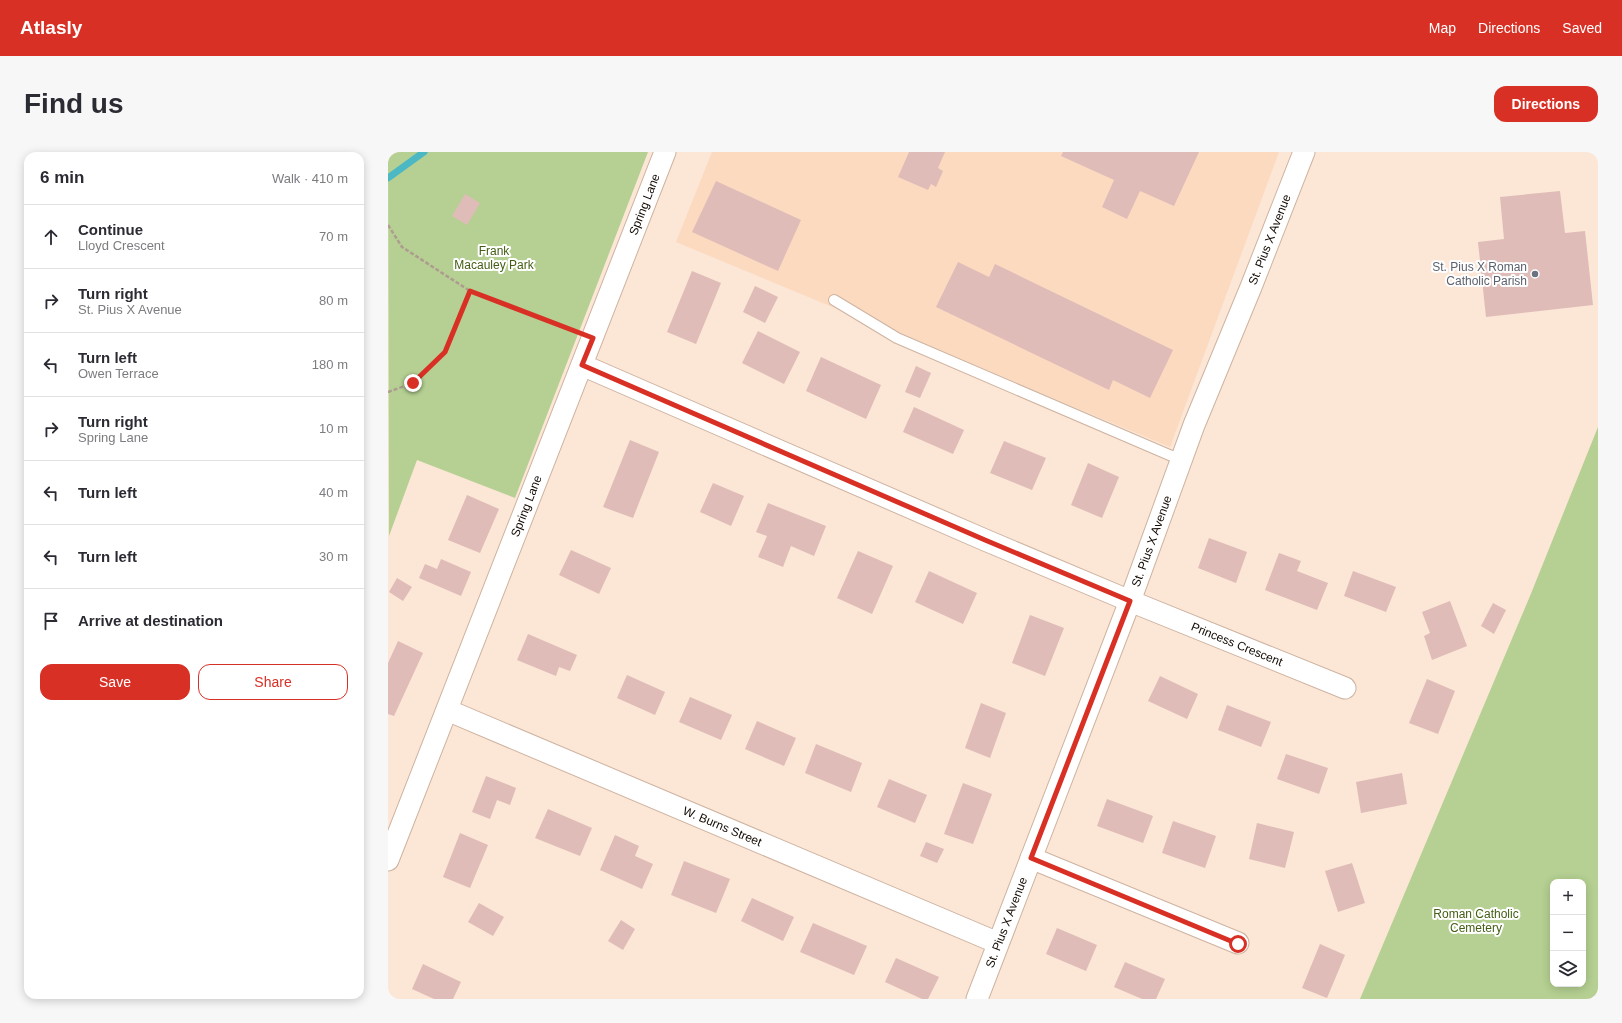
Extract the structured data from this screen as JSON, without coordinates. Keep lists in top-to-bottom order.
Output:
{
  "streets": {
    "street": [
      "Spring Lane",
      "St. Pius X Avenue",
      "Princess Crescent",
      "W. Burns Street"
    ]
  },
  "crossings": [
    ["Spring Lane", "Princess Crescent"],
    ["Spring Lane", "W. Burns Street"],
    ["St. Pius X Avenue", "Princess Crescent"],
    ["St. Pius X Avenue", "W. Burns Street"]
  ],
  "parks": ["Frank Macauley Park", "Roman Catholic Cemetery"],
  "places": ["St. Pius X Roman Catholic Parish"],
  "page": {
    "header": "Atlasly",
    "nav": ["Map", "Directions", "Saved"],
    "buttons": [
      "Directions",
      ["Save", "Share"]
    ],
    "title": "Find us",
    "heading": ["6 min", "Walk · 410 m"],
    "list": [
      ["Continue", "Lloyd Crescent", "70 m"],
      ["Turn right", "St. Pius X Avenue", "80 m"],
      ["Turn left", "Owen Terrace", "180 m"],
      ["Turn right", "Spring Lane", "10 m"],
      ["Turn left", "40 m"],
      ["Turn left", "30 m"],
      "Arrive at destination"
    ],
    "map_buttons": ["+", "−"]
  }
}
